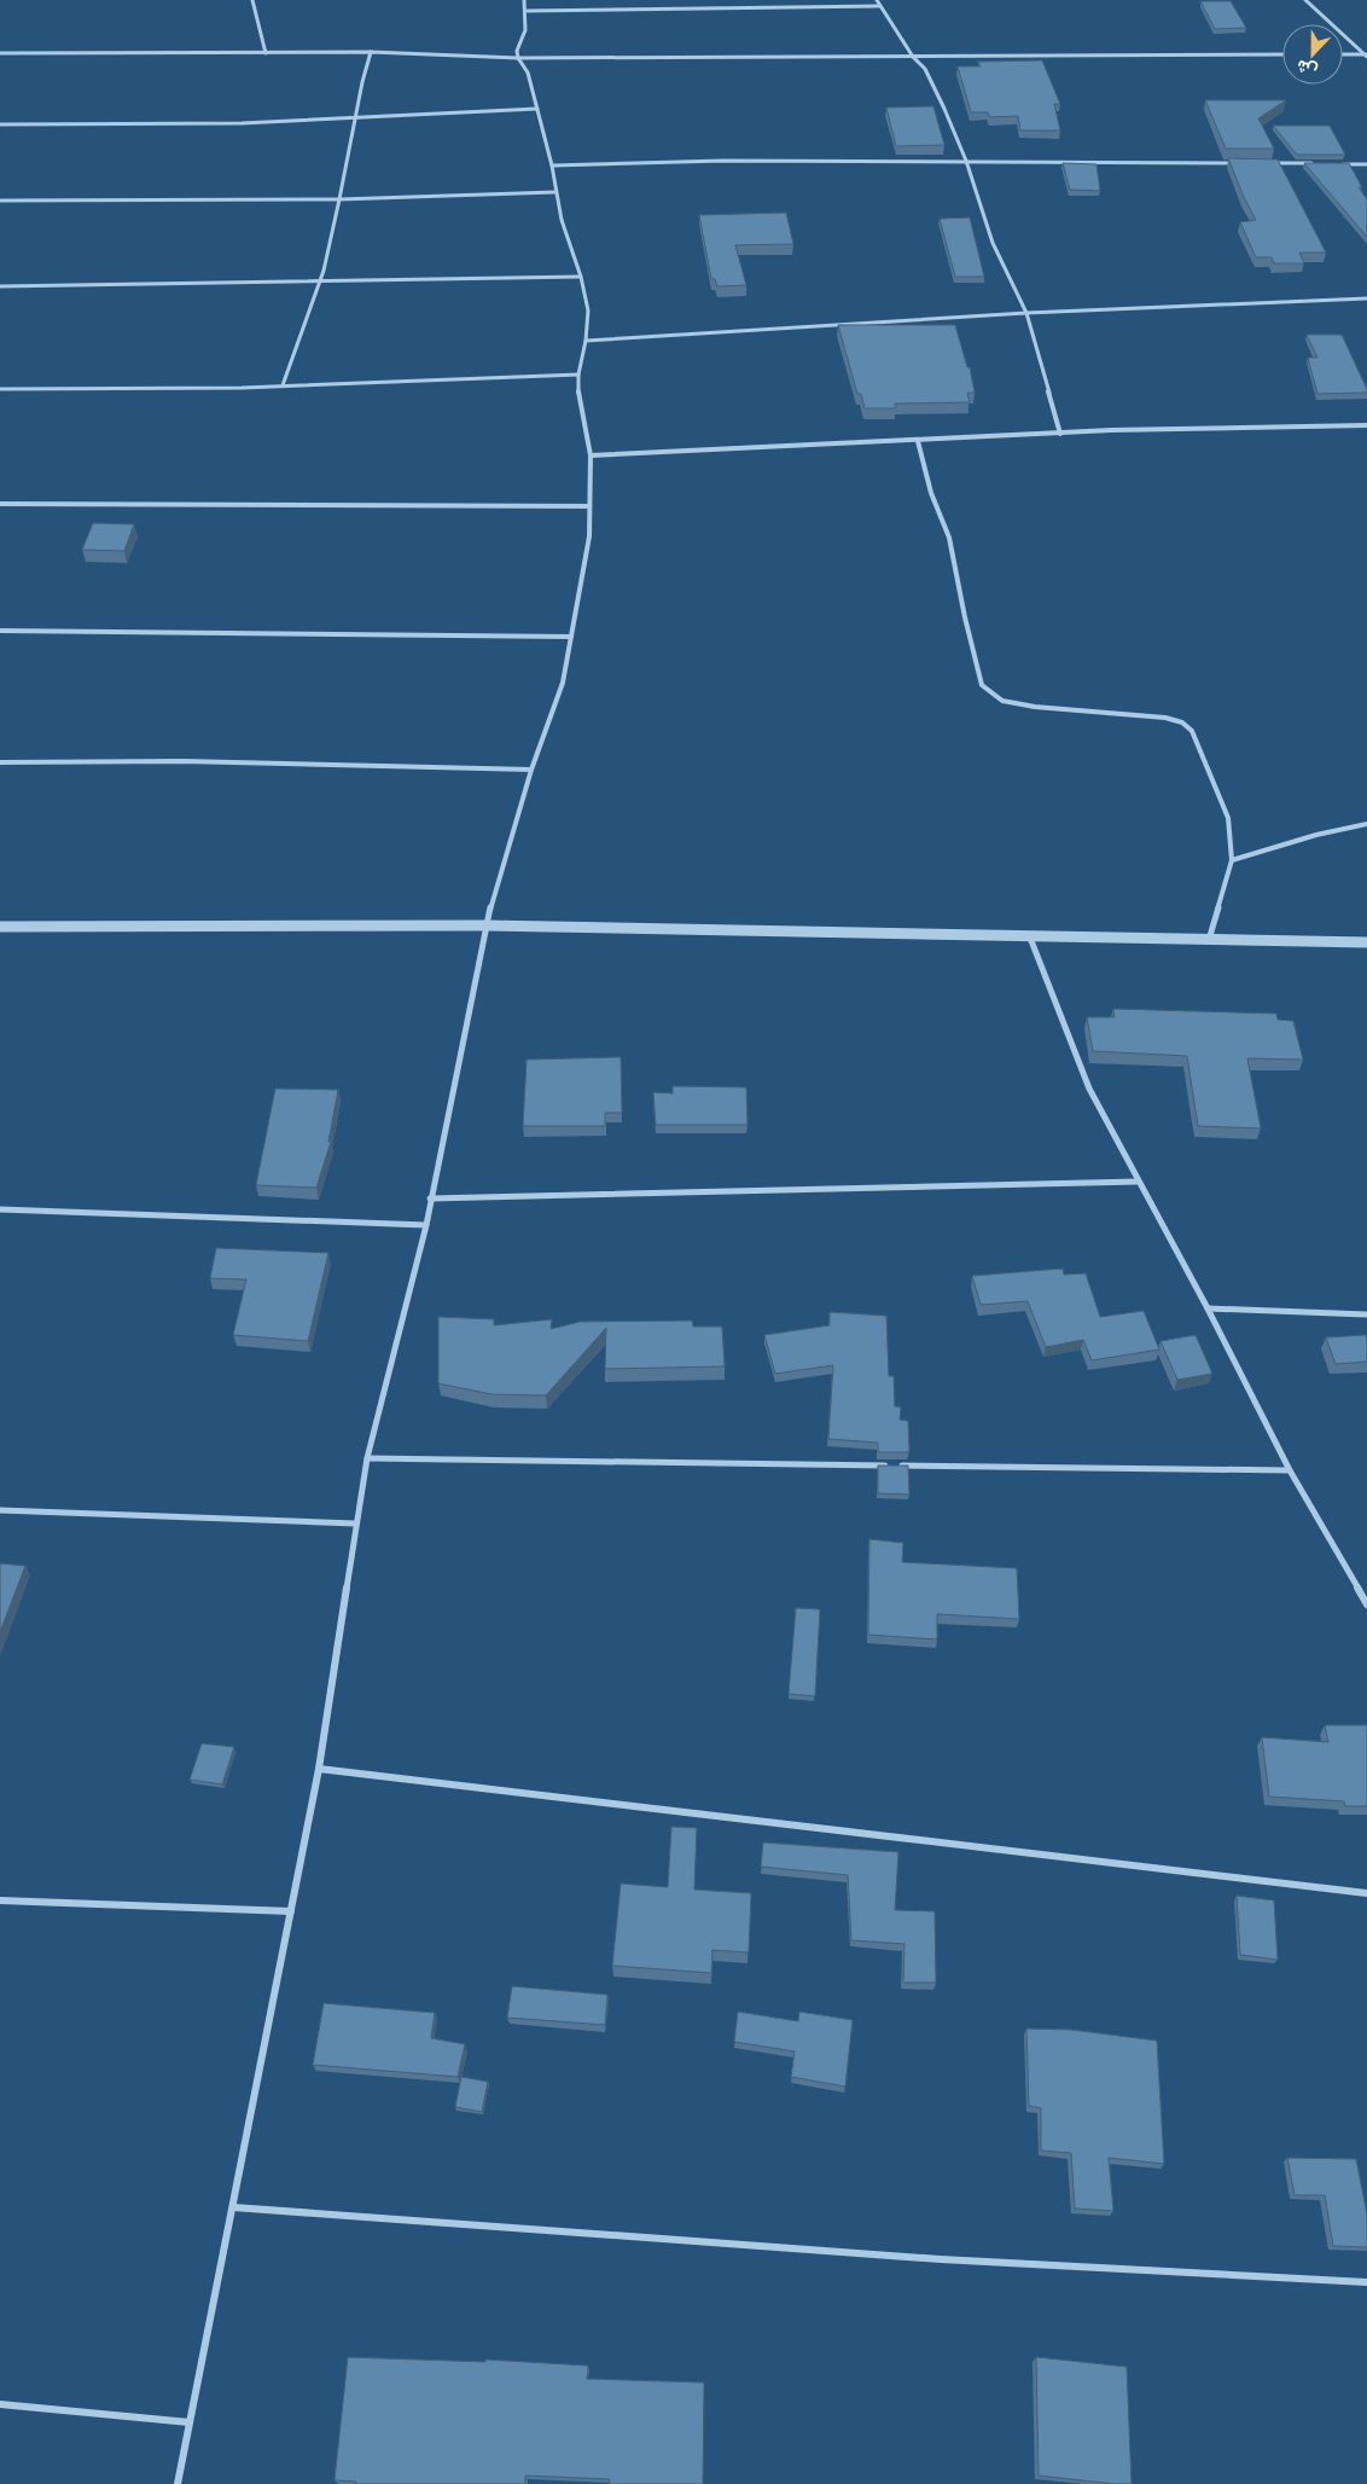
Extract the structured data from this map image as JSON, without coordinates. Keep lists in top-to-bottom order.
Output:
{
  "north": "bottom"
}
